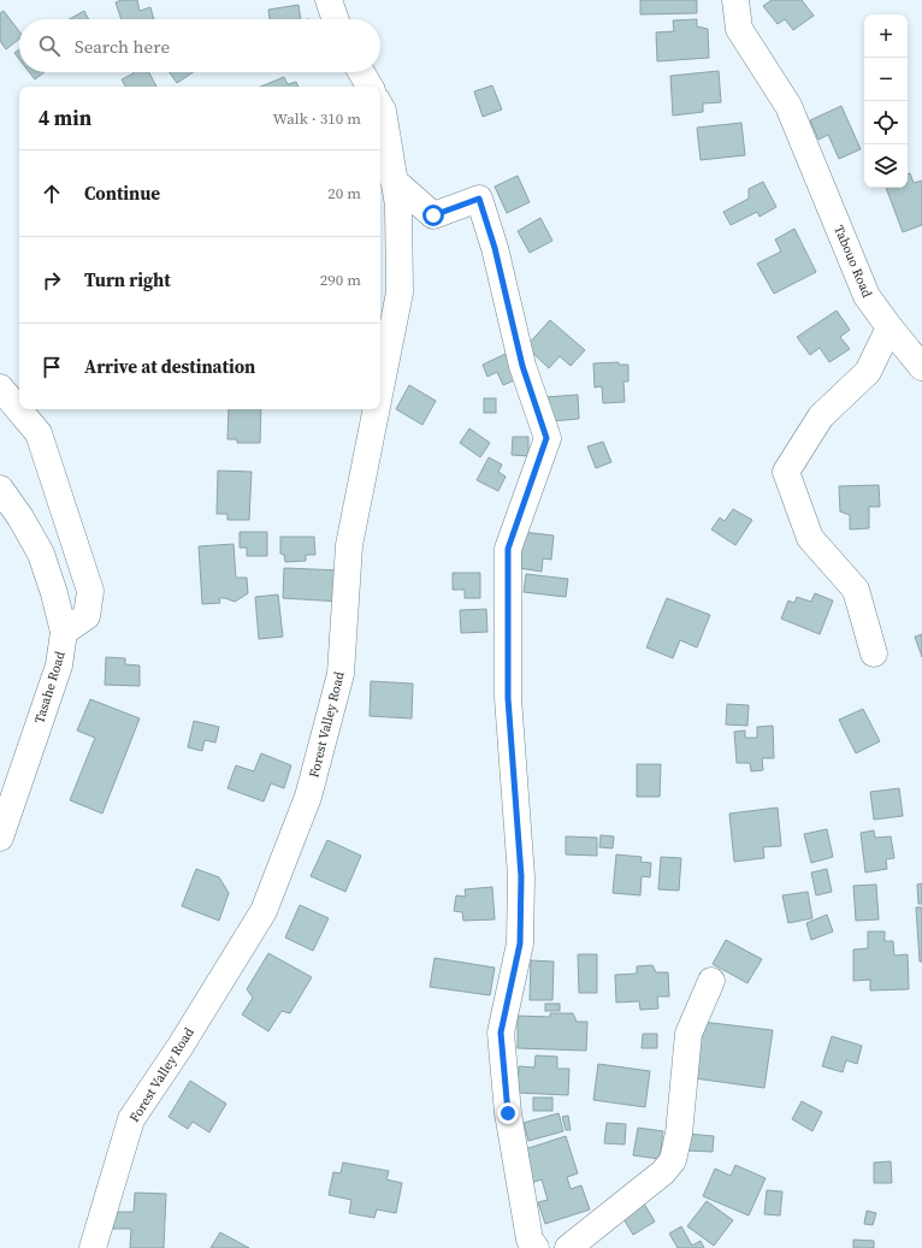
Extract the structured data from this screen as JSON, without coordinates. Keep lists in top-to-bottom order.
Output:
{
  "streets": {
    "street": ["Tabouo Road", "Tasahe Road", "Forest Valley Road"]
  },
  "page": {
    "map_buttons": ["+", "−"],
    "search": "Search here",
    "heading": ["4 min", "Walk · 310 m"],
    "list": [
      ["Continue", "20 m"],
      ["Turn right", "290 m"],
      "Arrive at destination"
    ]
  }
}
